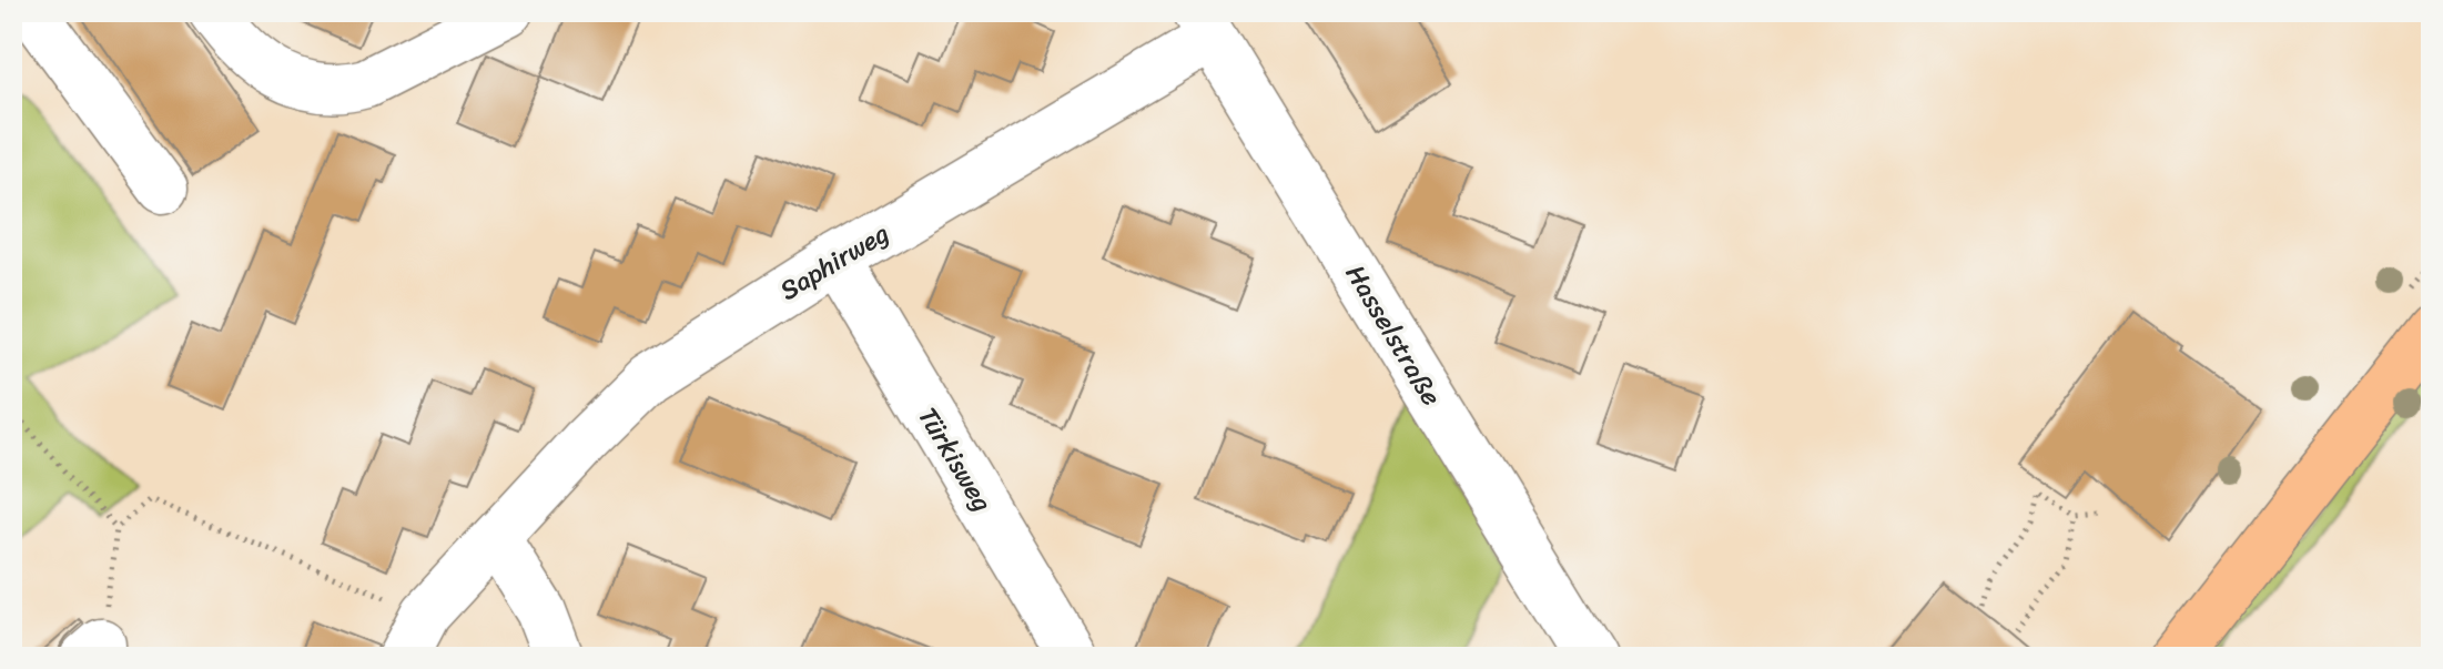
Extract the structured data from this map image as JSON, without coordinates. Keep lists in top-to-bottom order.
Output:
{
  "streets": {
    "street": ["Saphirweg", "Hasselstraße", "Türkisweg"]
  },
  "crossings": [
    ["Saphirweg", "Hasselstraße"],
    ["Saphirweg", "Türkisweg"]
  ]
}
